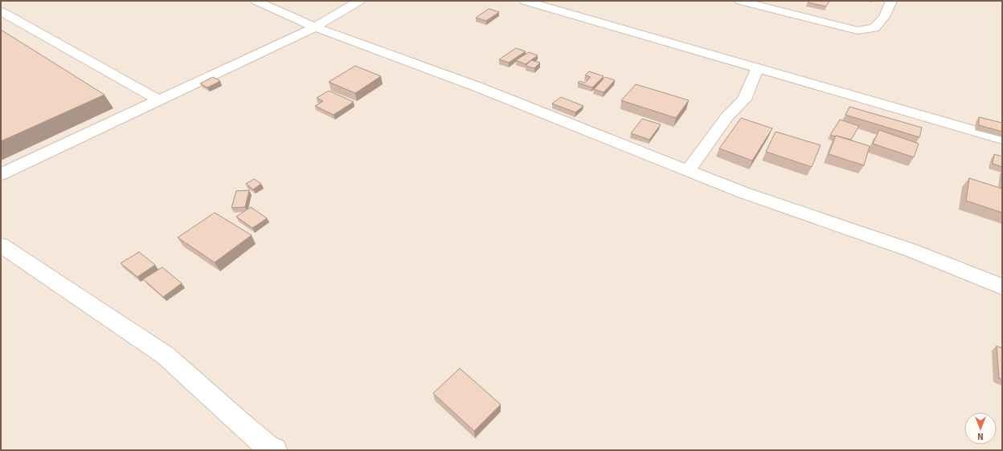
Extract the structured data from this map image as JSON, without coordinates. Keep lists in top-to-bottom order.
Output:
{
  "north": "bottom"
}
